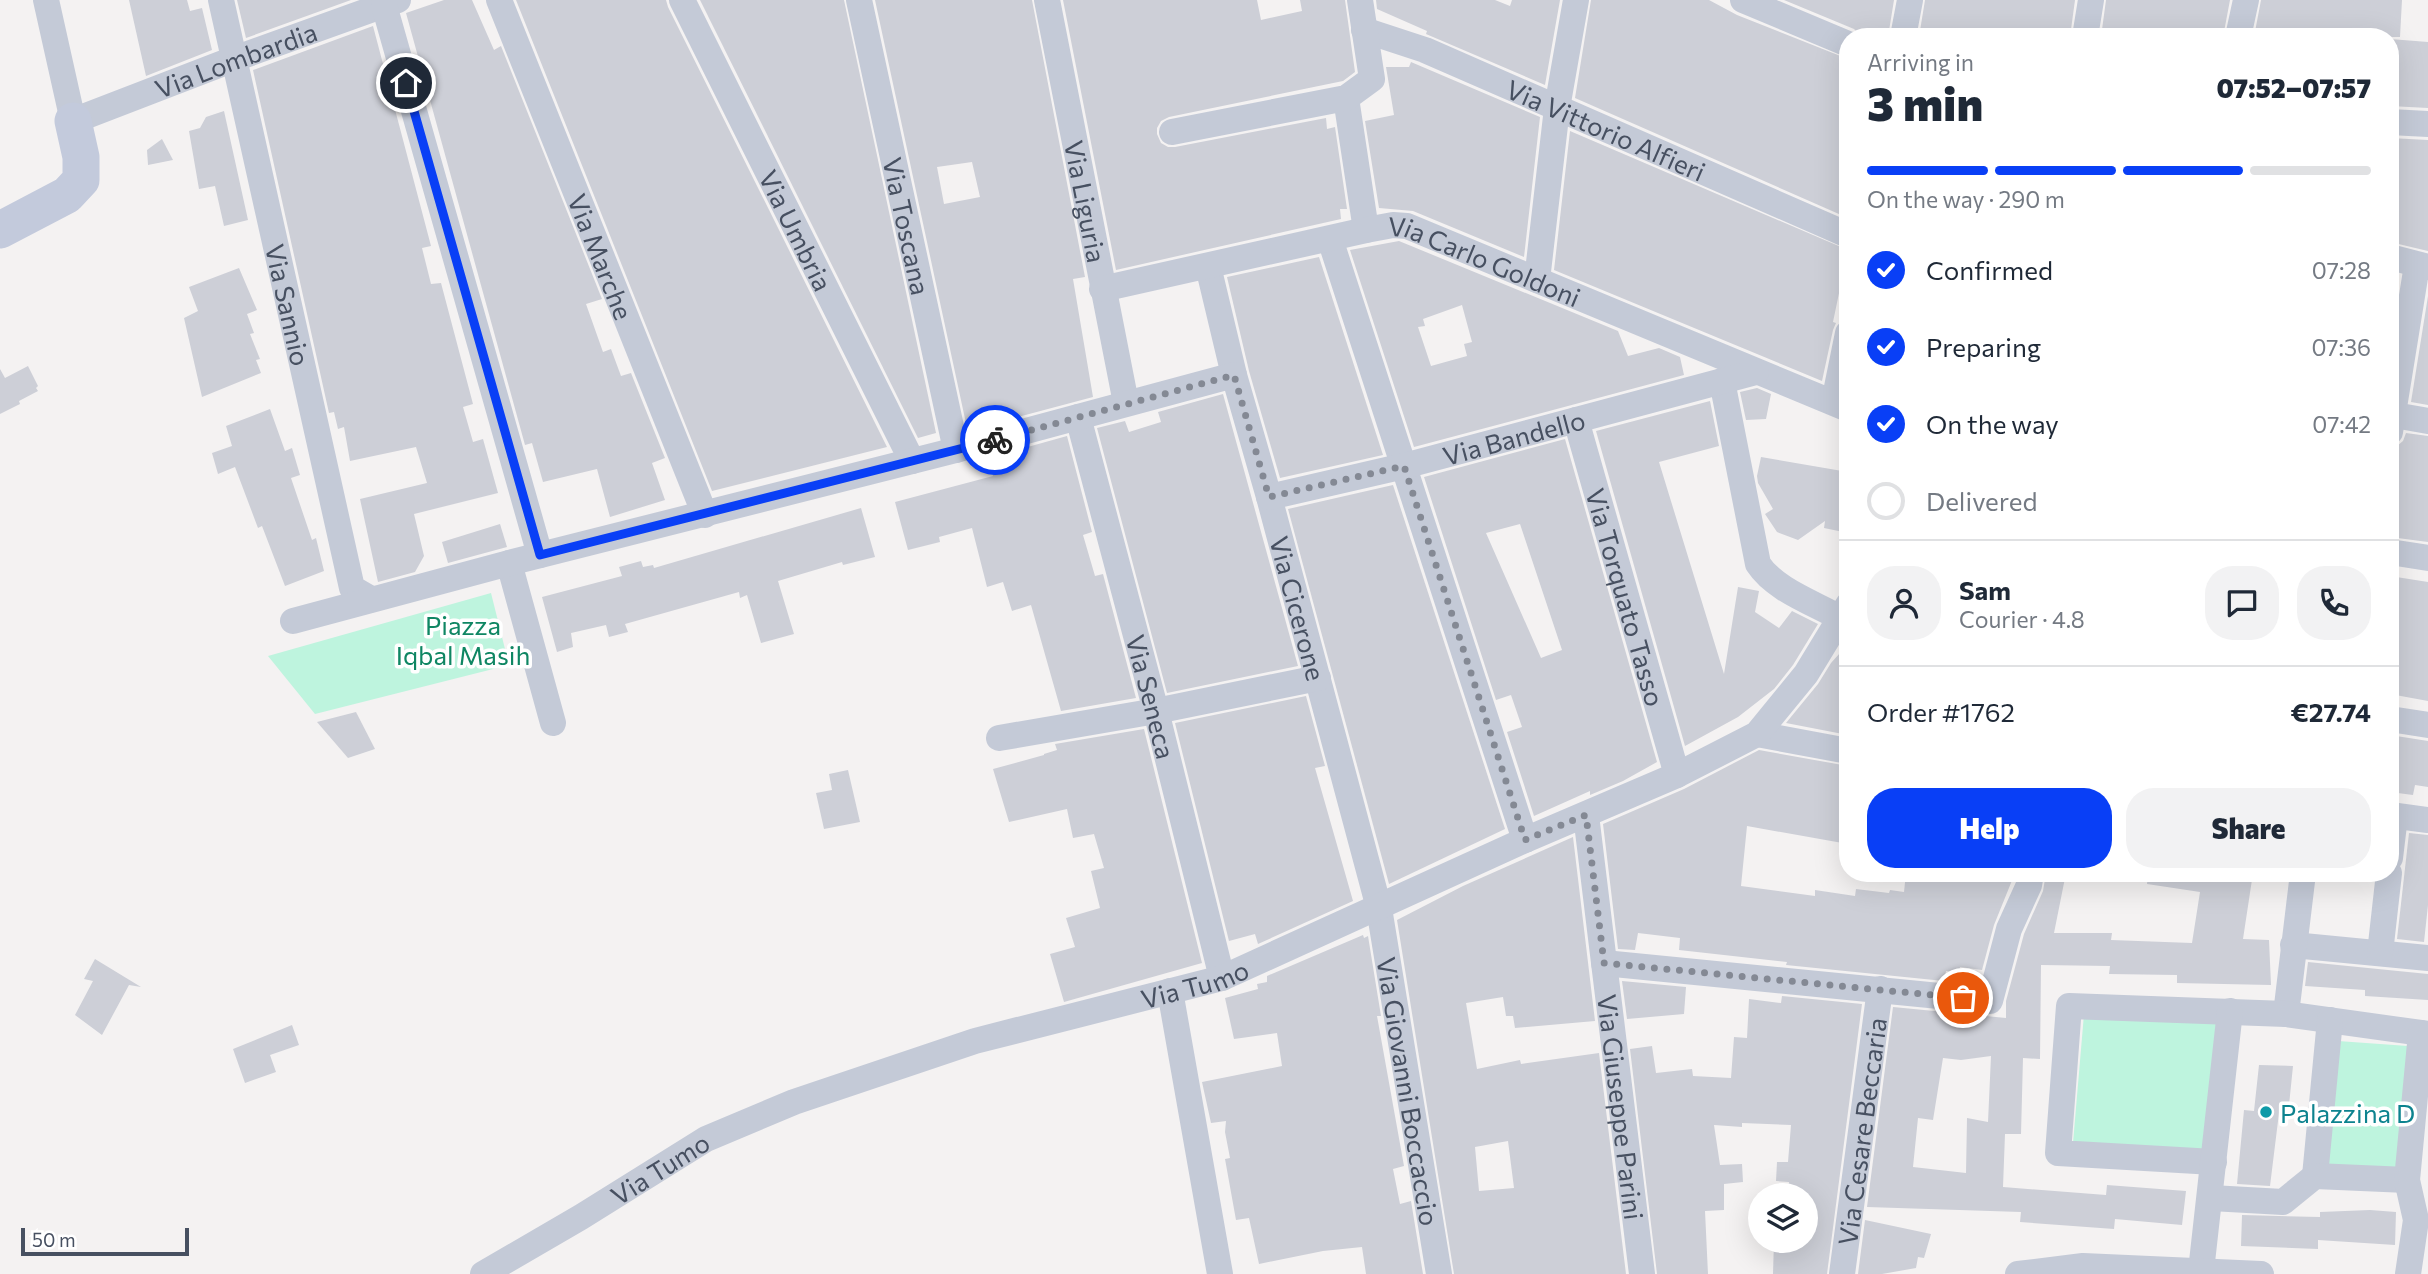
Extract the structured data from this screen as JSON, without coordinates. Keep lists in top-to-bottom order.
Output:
{
  "streets": {
    "street": [
      "Via Lombardia",
      "Via Vittorio Alfieri",
      "Via Liguria",
      "Via Toscana",
      "Via Umbria",
      "Via Marche",
      "Via Carlo Goldoni",
      "Via Sannio",
      "Via Bandello",
      "Via Torquato Tasso",
      "Via Cicerone",
      "Via Seneca",
      "Via Tumo",
      "Via Giovanni Boccaccio",
      "Via Giuseppe Parini",
      "Via Cesare Beccaria"
    ]
  },
  "crossings": [
    ["Via Lombardia", "Via Sannio"],
    ["Via Liguria", "Via Carlo Goldoni"],
    ["Via Carlo Goldoni", "Via Bandello"],
    ["Via Carlo Goldoni", "Via Cicerone"],
    ["Via Bandello", "Via Torquato Tasso"],
    ["Via Bandello", "Via Cicerone"],
    ["Via Torquato Tasso", "Via Tumo"],
    ["Via Cicerone", "Via Tumo"],
    ["Via Cicerone", "Via Giovanni Boccaccio"],
    ["Via Seneca", "Via Tumo"],
    ["Via Tumo", "Via Giovanni Boccaccio"],
    ["Via Tumo", "Via Giuseppe Parini"]
  ],
  "parks": ["Piazza Iqbal Masih"],
  "places": ["Palazzina D"],
  "scale_bar": "50 m",
  "page": {
    "heading": ["3 min", "Arriving in", "07:52–07:57"],
    "panel": [
      "Sam",
      "Courier · 4.8",
      "Order #1762",
      "€27.74"
    ],
    "bar": "On the way · 290 m",
    "list": [
      ["Confirmed", "07:28"],
      ["Preparing", "07:36"],
      ["On the way", "07:42"],
      "Delivered"
    ],
    "buttons": ["Help", "Share"],
    "scale": "50 m"
  }
}
